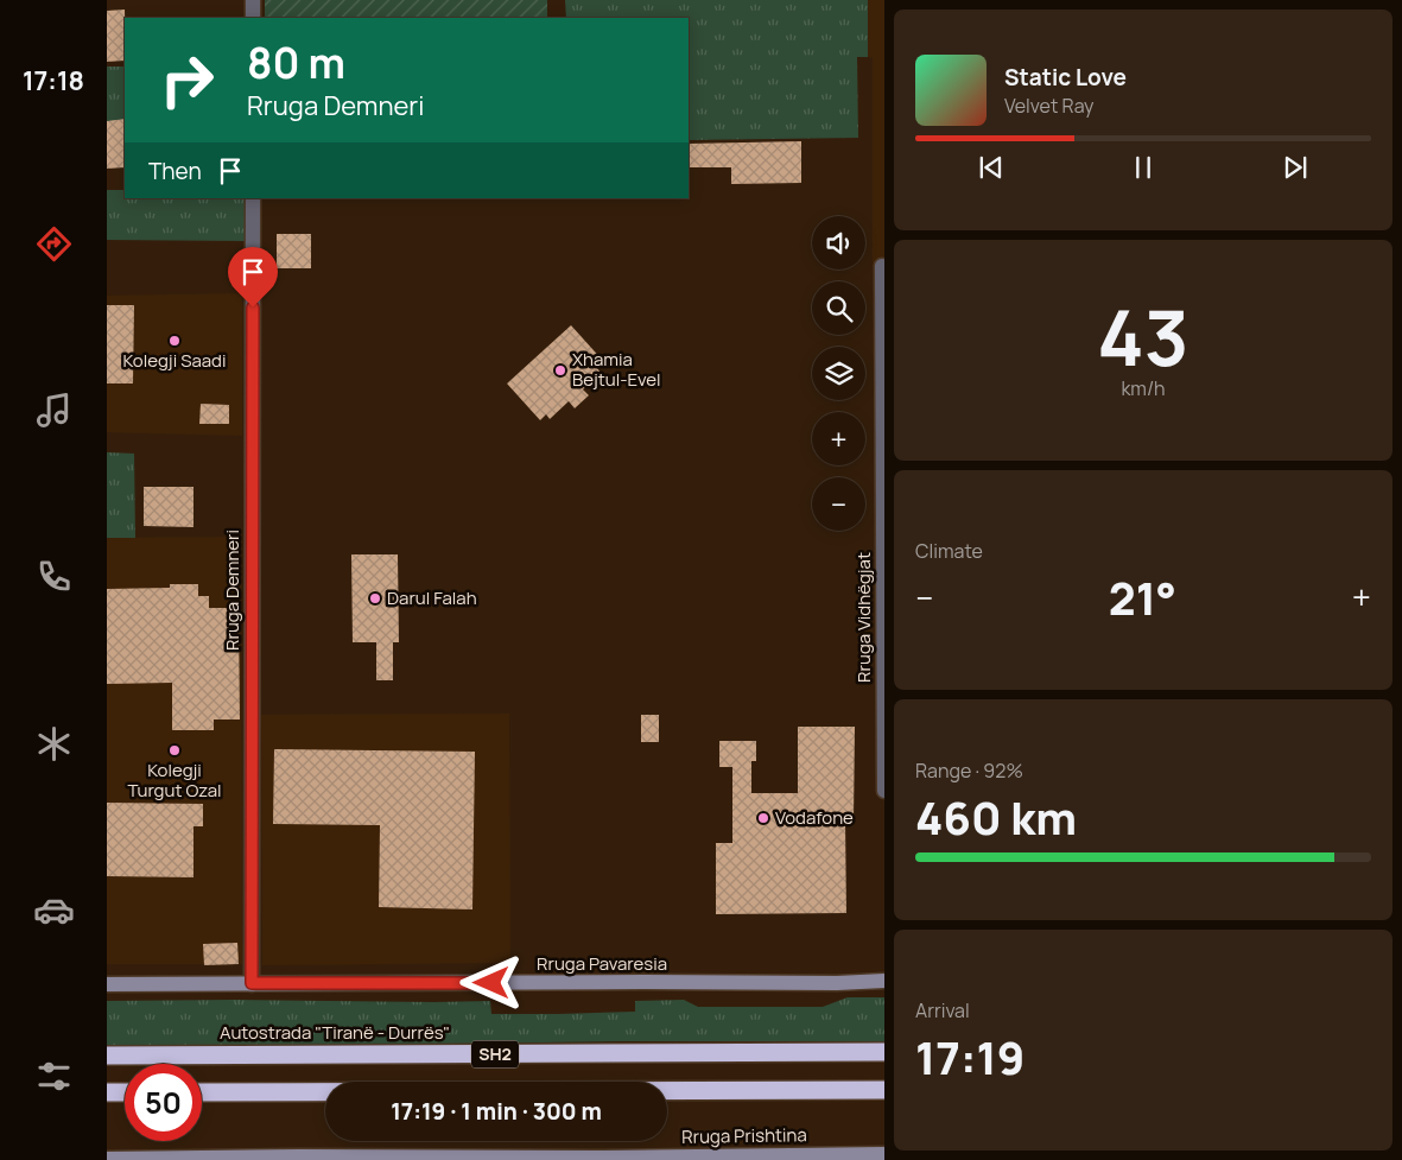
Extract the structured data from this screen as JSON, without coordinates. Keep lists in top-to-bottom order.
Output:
{
  "streets": {
    "highway": ["Autostrada \"Tiranë - Durrës\"", "SH2"],
    "main road": ["Rruga Pavaresia", "Rruga Prishtina"],
    "street": ["Rruga Demneri", "Rruga Vidhëgjat"]
  },
  "crossings": [
    ["Rruga Demneri", "Rruga Pavaresia"]
  ],
  "places": [
    "Kolegji Saadi",
    "Xhamia Bejtul-Evel",
    "Darul Falah",
    "Kolegji Turgut Ozal",
    "Vodafone"
  ],
  "page": {
    "tabs": "17:18",
    "turn": ["80 m", "Rruga Demneri"],
    "song": ["Static Love", "Velvet Ray"],
    "then": "Then",
    "map_buttons": ["+", "−"],
    "tile": [
      ["43", "km/h"],
      "Climate",
      ["Range · 92%", "460 km"],
      ["Arrival", "17:19"]
    ],
    "heat": ["−", "21°", "+"],
    "limit": "50",
    "trip": "17:19 · 1 min · 300 m"
  }
}
